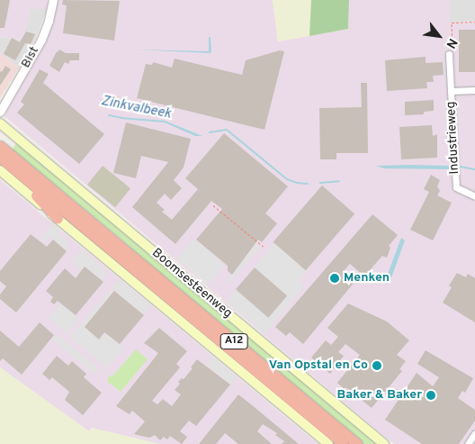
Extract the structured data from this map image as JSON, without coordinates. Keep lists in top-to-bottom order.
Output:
{
  "streets": {
    "highway": ["A12"],
    "main road": ["Boomsesteenweg"],
    "street": ["Bist", "Industrieweg"]
  },
  "water": ["Zinkvalbeek"],
  "places": ["Menken", "Van Opstal en Co", "Baker & Baker"],
  "north": "bottom right"
}
